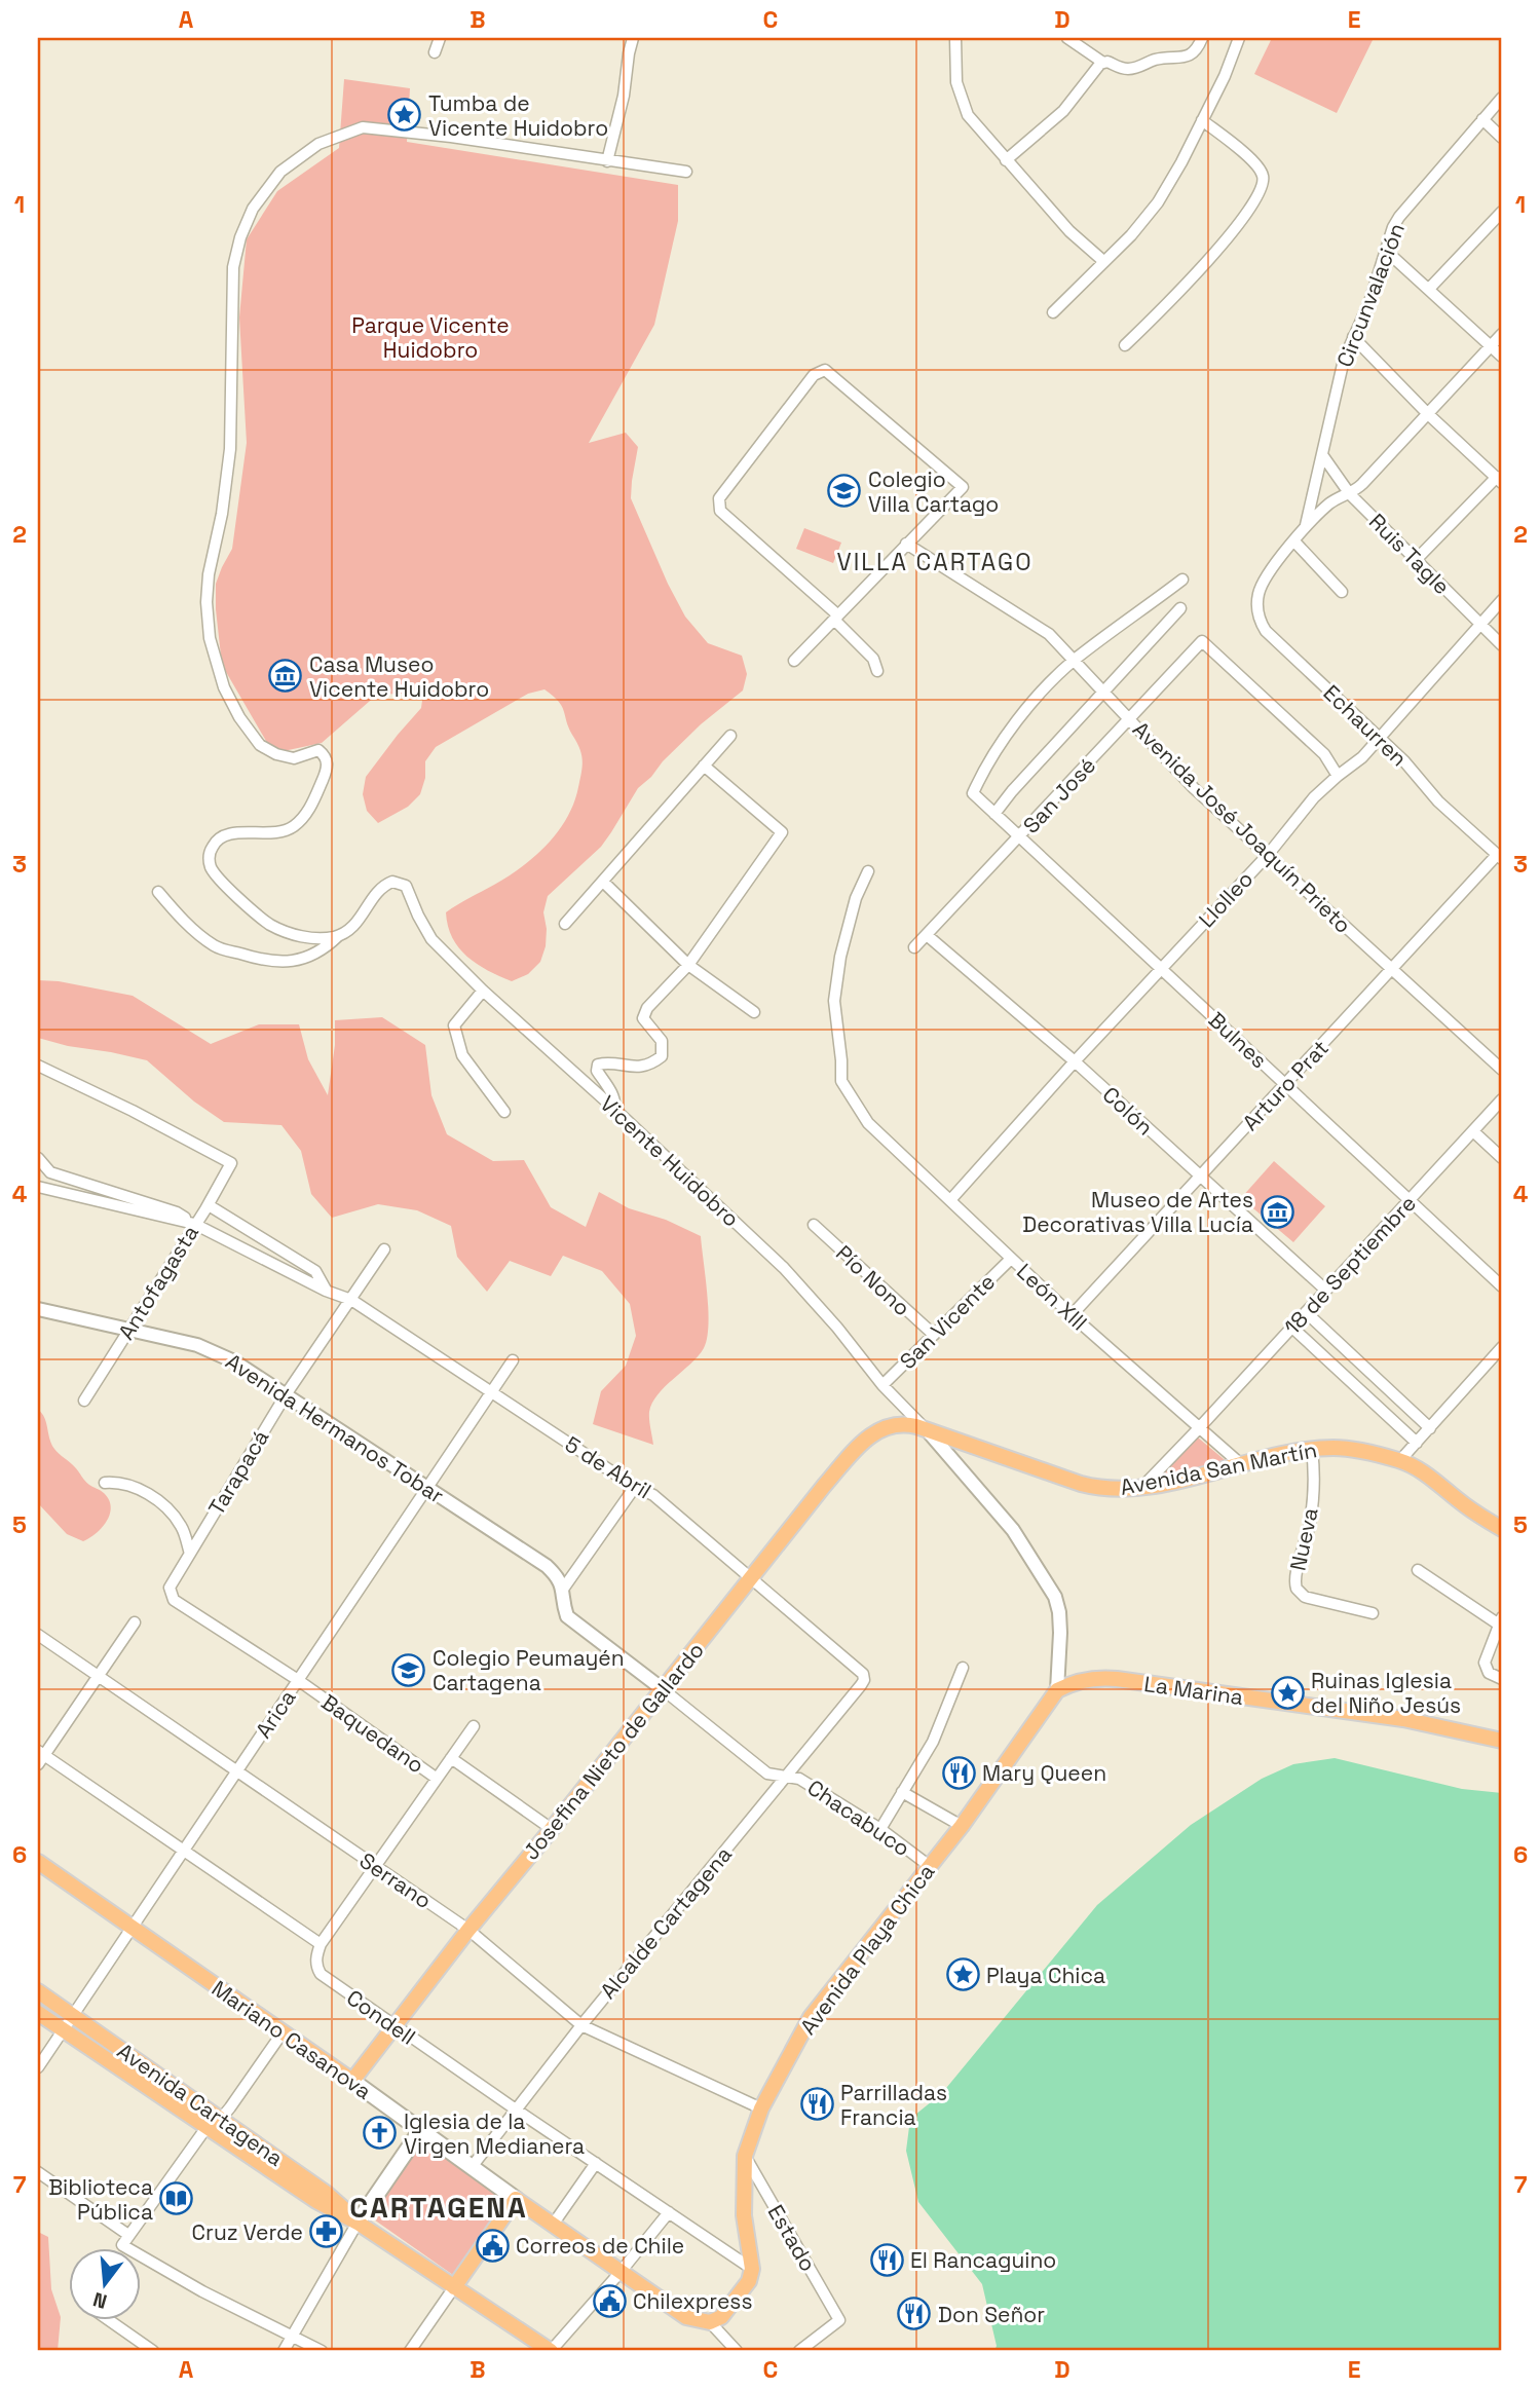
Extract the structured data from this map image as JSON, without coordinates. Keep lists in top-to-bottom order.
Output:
{
  "streets": {
    "main road": [
      "Avenida San Martín",
      "La Marina",
      "Josefina Nieto de Gallardo",
      "Avenida Playa Chica",
      "Mariano Casanova",
      "Avenida Cartagena"
    ],
    "street": [
      "Circunvalación",
      "Ruis Tagle",
      "Echaurren",
      "San José",
      "Avenida José Joaquín Prieto",
      "Llolleo",
      "Bulnes",
      "Arturo Prat",
      "Colón",
      "Vicente Huidobro",
      "18 de Septiembre",
      "Pío Nono",
      "Antofagasta",
      "León XIII",
      "San Vicente",
      "Avenida Hermanos Tobar",
      "5 de Abril",
      "Tarapacá",
      "Nueva",
      "Arica",
      "Baquedano",
      "Chacabuco",
      "Serrano",
      "Alcalde Cartagena",
      "Condell",
      "Estado"
    ]
  },
  "crossings": [
    ["Circunvalación", "Ruis Tagle"],
    ["Ruis Tagle", "Llolleo"],
    ["Echaurren", "Llolleo"],
    ["Echaurren", "Arturo Prat"],
    ["San José", "Avenida José Joaquín Prieto"],
    ["San José", "Llolleo"],
    ["San José", "Bulnes"],
    ["San José", "Colón"],
    ["Avenida José Joaquín Prieto", "Llolleo"],
    ["Avenida José Joaquín Prieto", "Bulnes"],
    ["Avenida José Joaquín Prieto", "Arturo Prat"],
    ["Llolleo", "Bulnes"],
    ["Llolleo", "Colón"],
    ["Llolleo", "León XIII"],
    ["Bulnes", "Arturo Prat"],
    ["Bulnes", "18 de Septiembre"],
    ["Arturo Prat", "Colón"],
    ["Arturo Prat", "León XIII"],
    ["Colón", "18 de Septiembre"],
    ["Vicente Huidobro", "San Vicente"],
    ["Vicente Huidobro", "Avenida San Martín"],
    ["Vicente Huidobro", "La Marina"],
    ["Vicente Huidobro", "Avenida Playa Chica"],
    ["18 de Septiembre", "León XIII"],
    ["18 de Septiembre", "Avenida San Martín"],
    ["Pío Nono", "San Vicente"],
    ["Antofagasta", "Avenida Hermanos Tobar"],
    ["Antofagasta", "5 de Abril"],
    ["León XIII", "San Vicente"],
    ["León XIII", "Avenida San Martín"],
    ["Avenida Hermanos Tobar", "Tarapacá"],
    ["Avenida Hermanos Tobar", "Arica"],
    ["Avenida Hermanos Tobar", "Chacabuco"],
    ["5 de Abril", "Tarapacá"],
    ["5 de Abril", "Arica"],
    ["5 de Abril", "Josefina Nieto de Gallardo"],
    ["5 de Abril", "Alcalde Cartagena"],
    ["Avenida San Martín", "Nueva"],
    ["Avenida San Martín", "Josefina Nieto de Gallardo"],
    ["Tarapacá", "Baquedano"],
    ["La Marina", "Avenida Playa Chica"],
    ["Arica", "Baquedano"],
    ["Arica", "Serrano"],
    ["Arica", "Mariano Casanova"],
    ["Arica", "Avenida Cartagena"],
    ["Josefina Nieto de Gallardo", "Chacabuco"],
    ["Josefina Nieto de Gallardo", "Serrano"],
    ["Josefina Nieto de Gallardo", "Condell"],
    ["Josefina Nieto de Gallardo", "Mariano Casanova"],
    ["Chacabuco", "Alcalde Cartagena"],
    ["Chacabuco", "Avenida Playa Chica"],
    ["Serrano", "Alcalde Cartagena"],
    ["Serrano", "Avenida Playa Chica"],
    ["Alcalde Cartagena", "Condell"],
    ["Alcalde Cartagena", "Mariano Casanova"],
    ["Avenida Playa Chica", "Condell"],
    ["Avenida Playa Chica", "Estado"]
  ],
  "districts": ["VILLA CARTAGO", "CARTAGENA"],
  "parks": ["Parque Vicente Huidobro"],
  "places": {
    "place": ["Tumba de Vicente Huidobro", "Ruinas Iglesia del Niño Jesús", "Playa Chica"],
    "school or university": ["Colegio Villa Cartago", "Colegio Peumayén Cartagena"],
    "museum": ["Casa Museo Vicente Huidobro", "Museo de Artes Decorativas Villa Lucía"],
    "restaurant": [
      "Mary Queen",
      "Parrilladas Francia",
      "El Rancaguino",
      "Don Señor"
    ],
    "church": ["Iglesia de la Virgen Medianera"],
    "library": ["Biblioteca Pública"],
    "pharmacy": ["Cruz Verde"],
    "public building": ["Correos de Chile", "Chilexpress"]
  },
  "north": "bottom",
  "grid": {
    "columns": [
      "A",
      "B",
      "C",
      "D",
      "E"
    ],
    "rows": [
      "1",
      "2",
      "3",
      "4",
      "5",
      "6",
      "7"
    ]
  }
}
